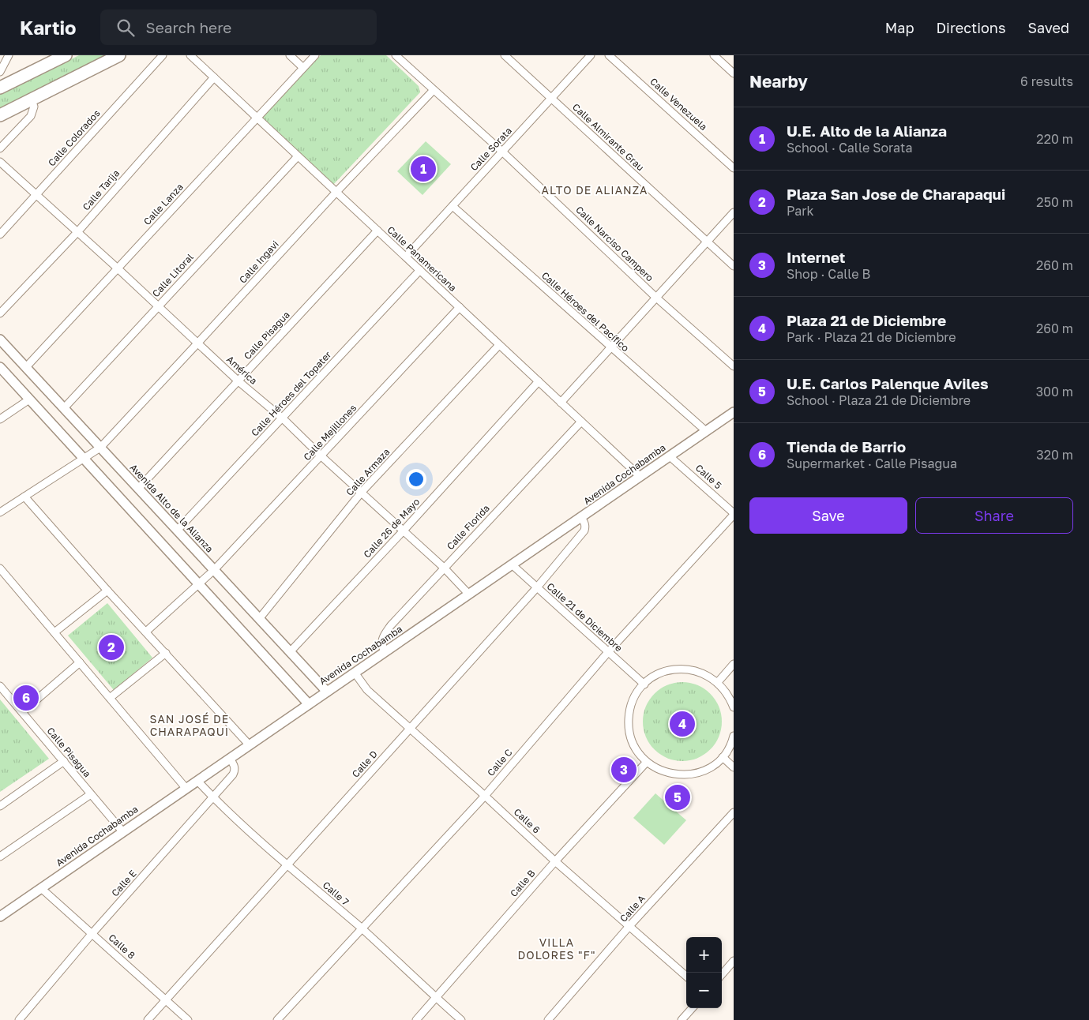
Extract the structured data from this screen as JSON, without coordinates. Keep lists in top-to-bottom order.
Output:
{
  "streets": {
    "street": [
      "Calle Venezuela",
      "Calle Almirante Grau",
      "Calle Colorados",
      "Calle Sorata",
      "Calle Tarija",
      "Calle Lanza",
      "Calle Narciso Campero",
      "Calle Panamericana",
      "Calle Ingavi",
      "Calle Litoral",
      "Calle Héroes del Pacífico",
      "Calle Pisagua",
      "América",
      "Calle Héroes del Topater",
      "Calle Mejillones",
      "Calle Armaza",
      "Avenida Cochabamba",
      "Calle 5",
      "Avenida Alto de la Alianza",
      "Calle Florida",
      "Calle 26 de Mayo",
      "Calle 21 de Diciembre",
      "Calle C",
      "Calle D",
      "Calle 6",
      "Calle E",
      "Calle B",
      "Calle 7",
      "Calle A",
      "Calle 8"
    ]
  },
  "crossings": [
    ["Calle Almirante Grau", "Calle Sorata"],
    ["Calle Colorados", "América"],
    ["Calle Sorata", "Calle Narciso Campero"],
    ["Calle Sorata", "Calle Panamericana"],
    ["Calle Sorata", "Calle Héroes del Pacífico"],
    ["Calle Tarija", "Calle Panamericana"],
    ["Calle Tarija", "América"],
    ["Calle Lanza", "Calle Panamericana"],
    ["Calle Lanza", "América"],
    ["Calle Lanza", "Avenida Alto de la Alianza"],
    ["Calle Narciso Campero", "Calle Ingavi"],
    ["Calle Panamericana", "Calle Ingavi"],
    ["Calle Panamericana", "Calle Litoral"],
    ["Calle Panamericana", "Calle Pisagua"],
    ["Calle Panamericana", "Calle Héroes del Topater"],
    ["Calle Panamericana", "Calle Mejillones"],
    ["Calle Panamericana", "Calle Armaza"],
    ["Calle Panamericana", "Avenida Cochabamba"],
    ["Calle Panamericana", "Calle Florida"],
    ["Calle Panamericana", "Calle 26 de Mayo"],
    ["Calle Ingavi", "América"],
    ["Calle Ingavi", "Avenida Alto de la Alianza"],
    ["Calle Litoral", "América"],
    ["Calle Litoral", "Avenida Alto de la Alianza"],
    ["Calle Héroes del Pacífico", "Avenida Cochabamba"],
    ["Calle Pisagua", "América"],
    ["Calle Pisagua", "Avenida Cochabamba"],
    ["Calle Pisagua", "Avenida Alto de la Alianza"],
    ["América", "Calle Héroes del Topater"],
    ["América", "Calle Mejillones"],
    ["América", "Calle Armaza"],
    ["América", "Avenida Cochabamba"],
    ["América", "Calle Florida"],
    ["América", "Calle 26 de Mayo"],
    ["Calle Héroes del Topater", "Avenida Alto de la Alianza"],
    ["Calle Mejillones", "Avenida Alto de la Alianza"],
    ["Calle Armaza", "Avenida Alto de la Alianza"],
    ["Avenida Cochabamba", "Calle 5"],
    ["Avenida Cochabamba", "Avenida Alto de la Alianza"],
    ["Avenida Cochabamba", "Calle Florida"],
    ["Avenida Cochabamba", "Calle 21 de Diciembre"],
    ["Avenida Cochabamba", "Calle D"],
    ["Avenida Cochabamba", "Calle 6"],
    ["Avenida Cochabamba", "Calle E"],
    ["Avenida Cochabamba", "Calle 7"],
    ["Avenida Cochabamba", "Calle 8"],
    ["Calle 5", "Calle C"],
    ["Avenida Alto de la Alianza", "Calle 26 de Mayo"],
    ["Calle 21 de Diciembre", "Calle C"],
    ["Calle 21 de Diciembre", "Calle D"],
    ["Calle C", "Calle 6"],
    ["Calle C", "Calle 7"],
    ["Calle D", "Calle 6"],
    ["Calle D", "Calle 7"],
    ["Calle D", "Calle 8"],
    ["Calle 6", "Calle B"],
    ["Calle 6", "Calle A"],
    ["Calle E", "Calle 7"],
    ["Calle E", "Calle 8"],
    ["Calle B", "Calle 7"]
  ],
  "districts": ["ALTO DE ALIANZA", "SAN JOSÉ DE CHARAPAQUI", "VILLA DOLORES \"F\""],
  "page": {
    "header": "Kartio",
    "search": "Search here",
    "nav": ["Map", "Directions", "Saved"],
    "heading": ["Nearby", "6 results"],
    "list": [
      {
        "mark": "1",
        "name": "U.E. Alto de la Alianza",
        "note": "School · Calle Sorata",
        "value": "220 m"
      },
      {
        "mark": "2",
        "name": "Plaza San Jose de Charapaqui",
        "note": "Park",
        "value": "250 m"
      },
      {
        "mark": "3",
        "name": "Internet",
        "note": "Shop · Calle B",
        "value": "260 m"
      },
      {
        "mark": "4",
        "name": "Plaza 21 de Diciembre",
        "note": "Park · Plaza 21 de Diciembre",
        "value": "260 m"
      },
      {
        "mark": "5",
        "name": "U.E. Carlos Palenque Aviles",
        "note": "School · Plaza 21 de Diciembre",
        "value": "300 m"
      },
      {
        "mark": "6",
        "name": "Tienda de Barrio",
        "note": "Supermarket · Calle Pisagua",
        "value": "320 m"
      }
    ],
    "pins": [
      "1",
      "2",
      "6",
      "4",
      "3",
      "5"
    ],
    "buttons": ["Save", "Share"],
    "map_buttons": ["+", "−"]
  }
}
